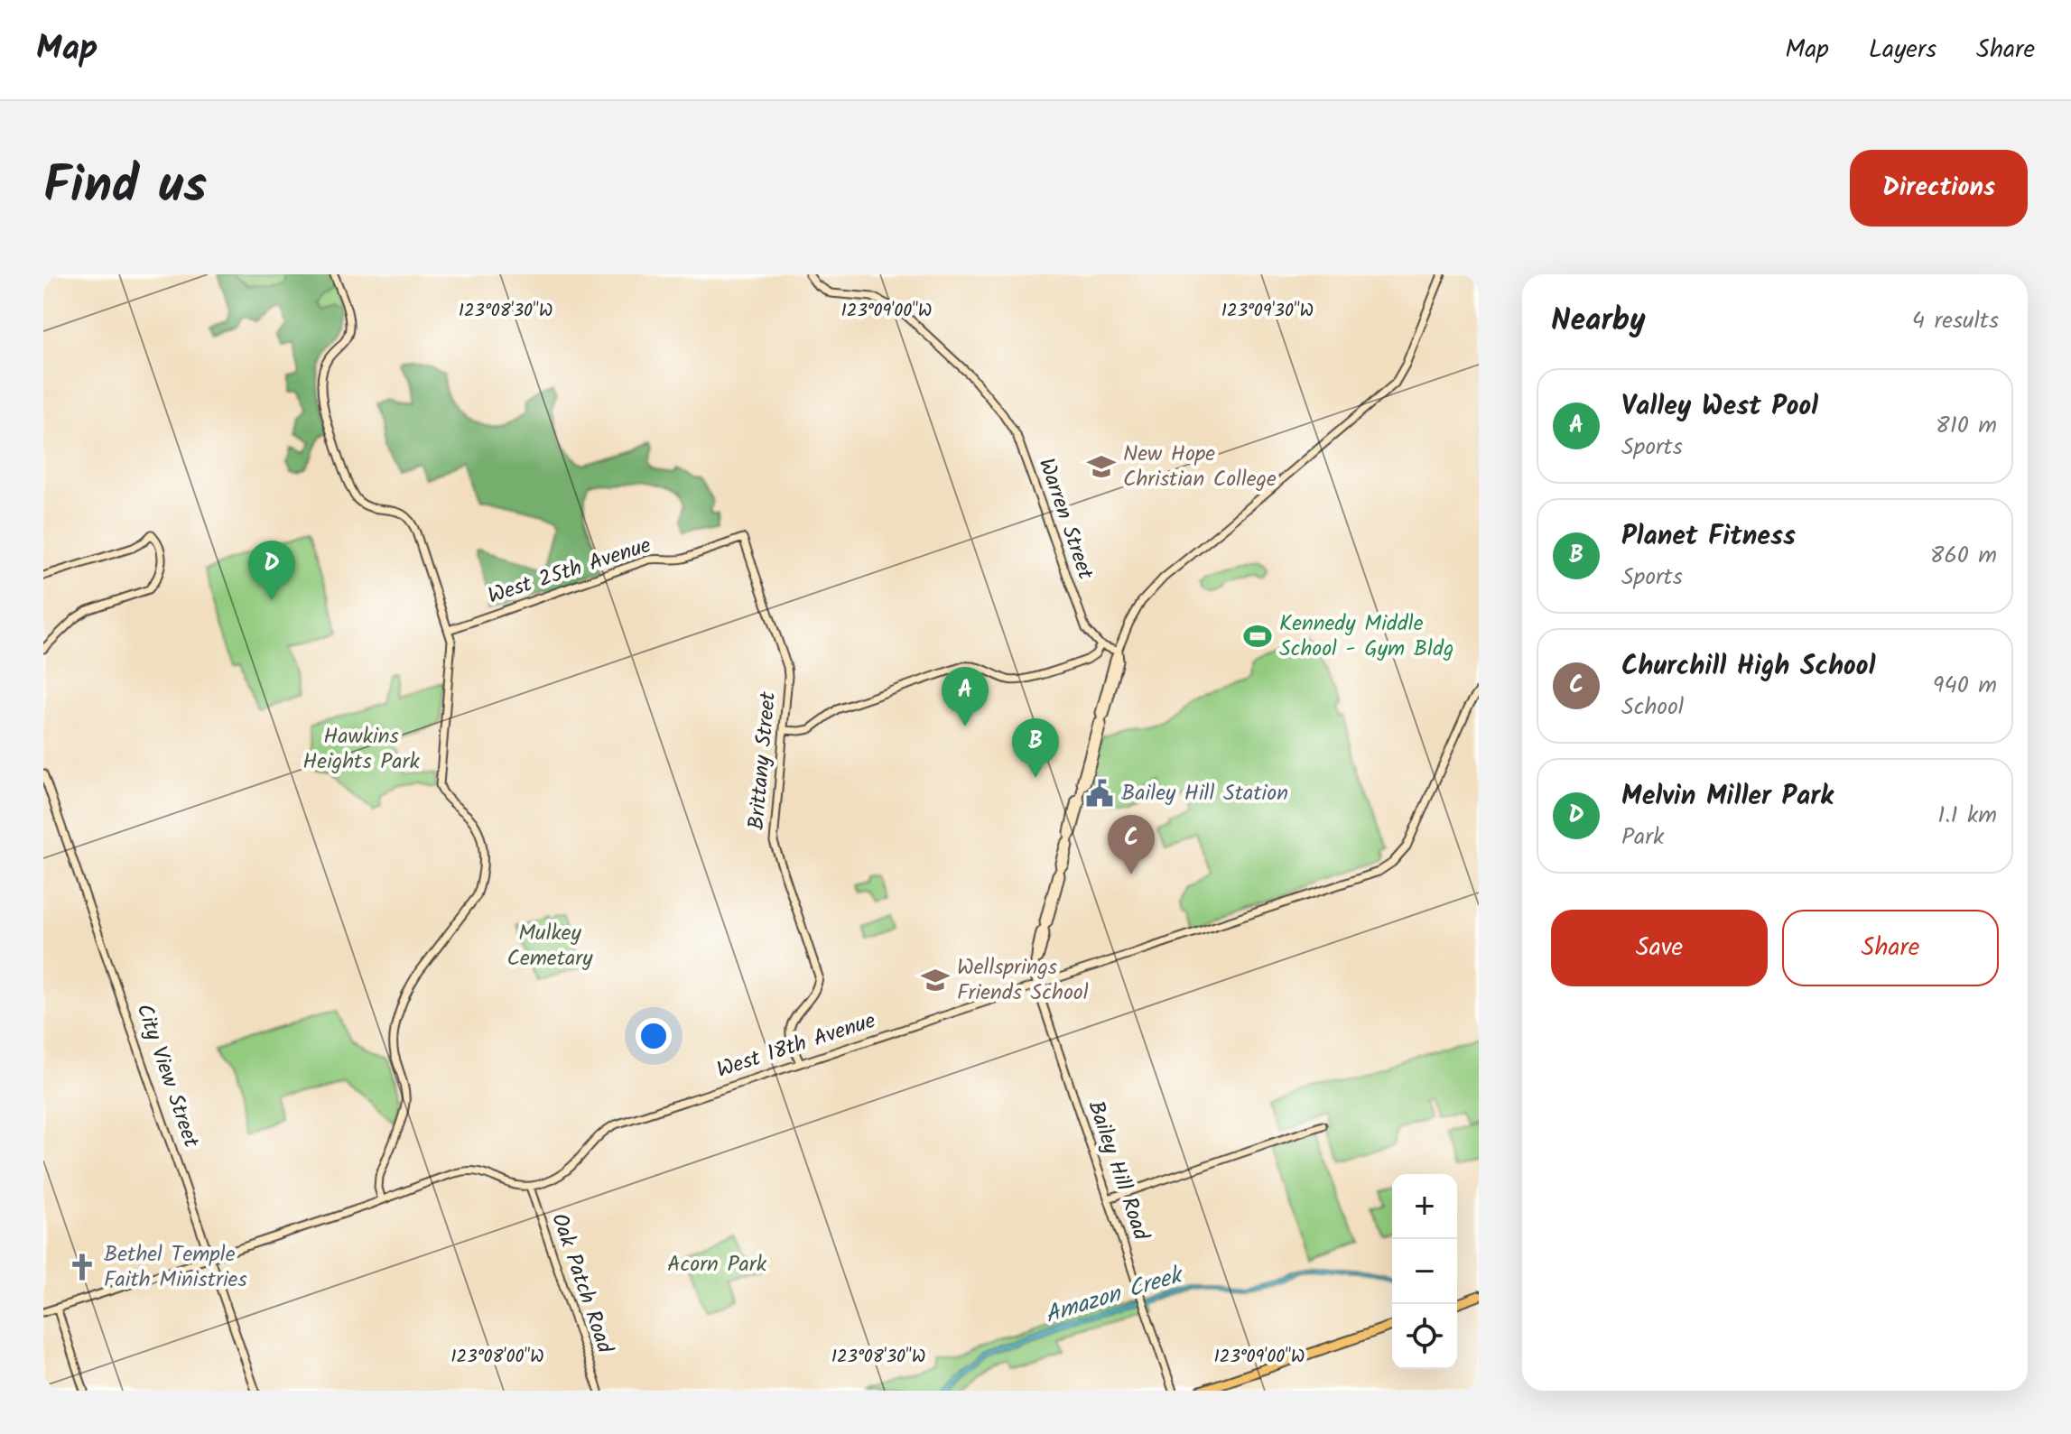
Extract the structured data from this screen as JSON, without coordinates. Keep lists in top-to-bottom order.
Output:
{
  "streets": {
    "street": [
      "Warren Street",
      "West 25th Avenue",
      "Brittany Street",
      "West 18th Avenue",
      "City View Street",
      "Bailey Hill Road",
      "Oak Patch Road"
    ]
  },
  "crossings": [
    ["West 25th Avenue", "Brittany Street"],
    ["Brittany Street", "West 18th Avenue"],
    ["West 18th Avenue", "Bailey Hill Road"],
    ["West 18th Avenue", "Oak Patch Road"]
  ],
  "water": ["Amazon Creek"],
  "parks": ["Hawkins Heights Park", "Mulkey Cemetary", "Acorn Park"],
  "places": {
    "school or university": ["New Hope Christian College", "Wellsprings Friends School"],
    "sports": ["Kennedy Middle School - Gym Bldg"],
    "public building": ["Bailey Hill Station"],
    "church": ["Bethel Temple Faith Ministries"]
  },
  "page": {
    "header": "Map",
    "nav": ["Map", "Layers", "Share"],
    "title": "Find us",
    "buttons": [
      "Directions",
      ["Save", "Share"]
    ],
    "heading": ["Nearby", "4 results"],
    "list": [
      {
        "mark": "A",
        "name": "Valley West Pool",
        "note": "Sports",
        "value": "810 m"
      },
      {
        "mark": "B",
        "name": "Planet Fitness",
        "note": "Sports",
        "value": "860 m"
      },
      {
        "mark": "C",
        "name": "Churchill High School",
        "note": "School",
        "value": "940 m"
      },
      {
        "mark": "D",
        "name": "Melvin Miller Park",
        "note": "Park",
        "value": "1.1 km"
      }
    ],
    "pins": [
      "D",
      "A",
      "B",
      "C"
    ],
    "map_buttons": ["+", "−"]
  },
  "coordinates": [
    "123°08'30\"W",
    "123°09'00\"W",
    "123°09'30\"W",
    "123°08'00\"W"
  ]
}
